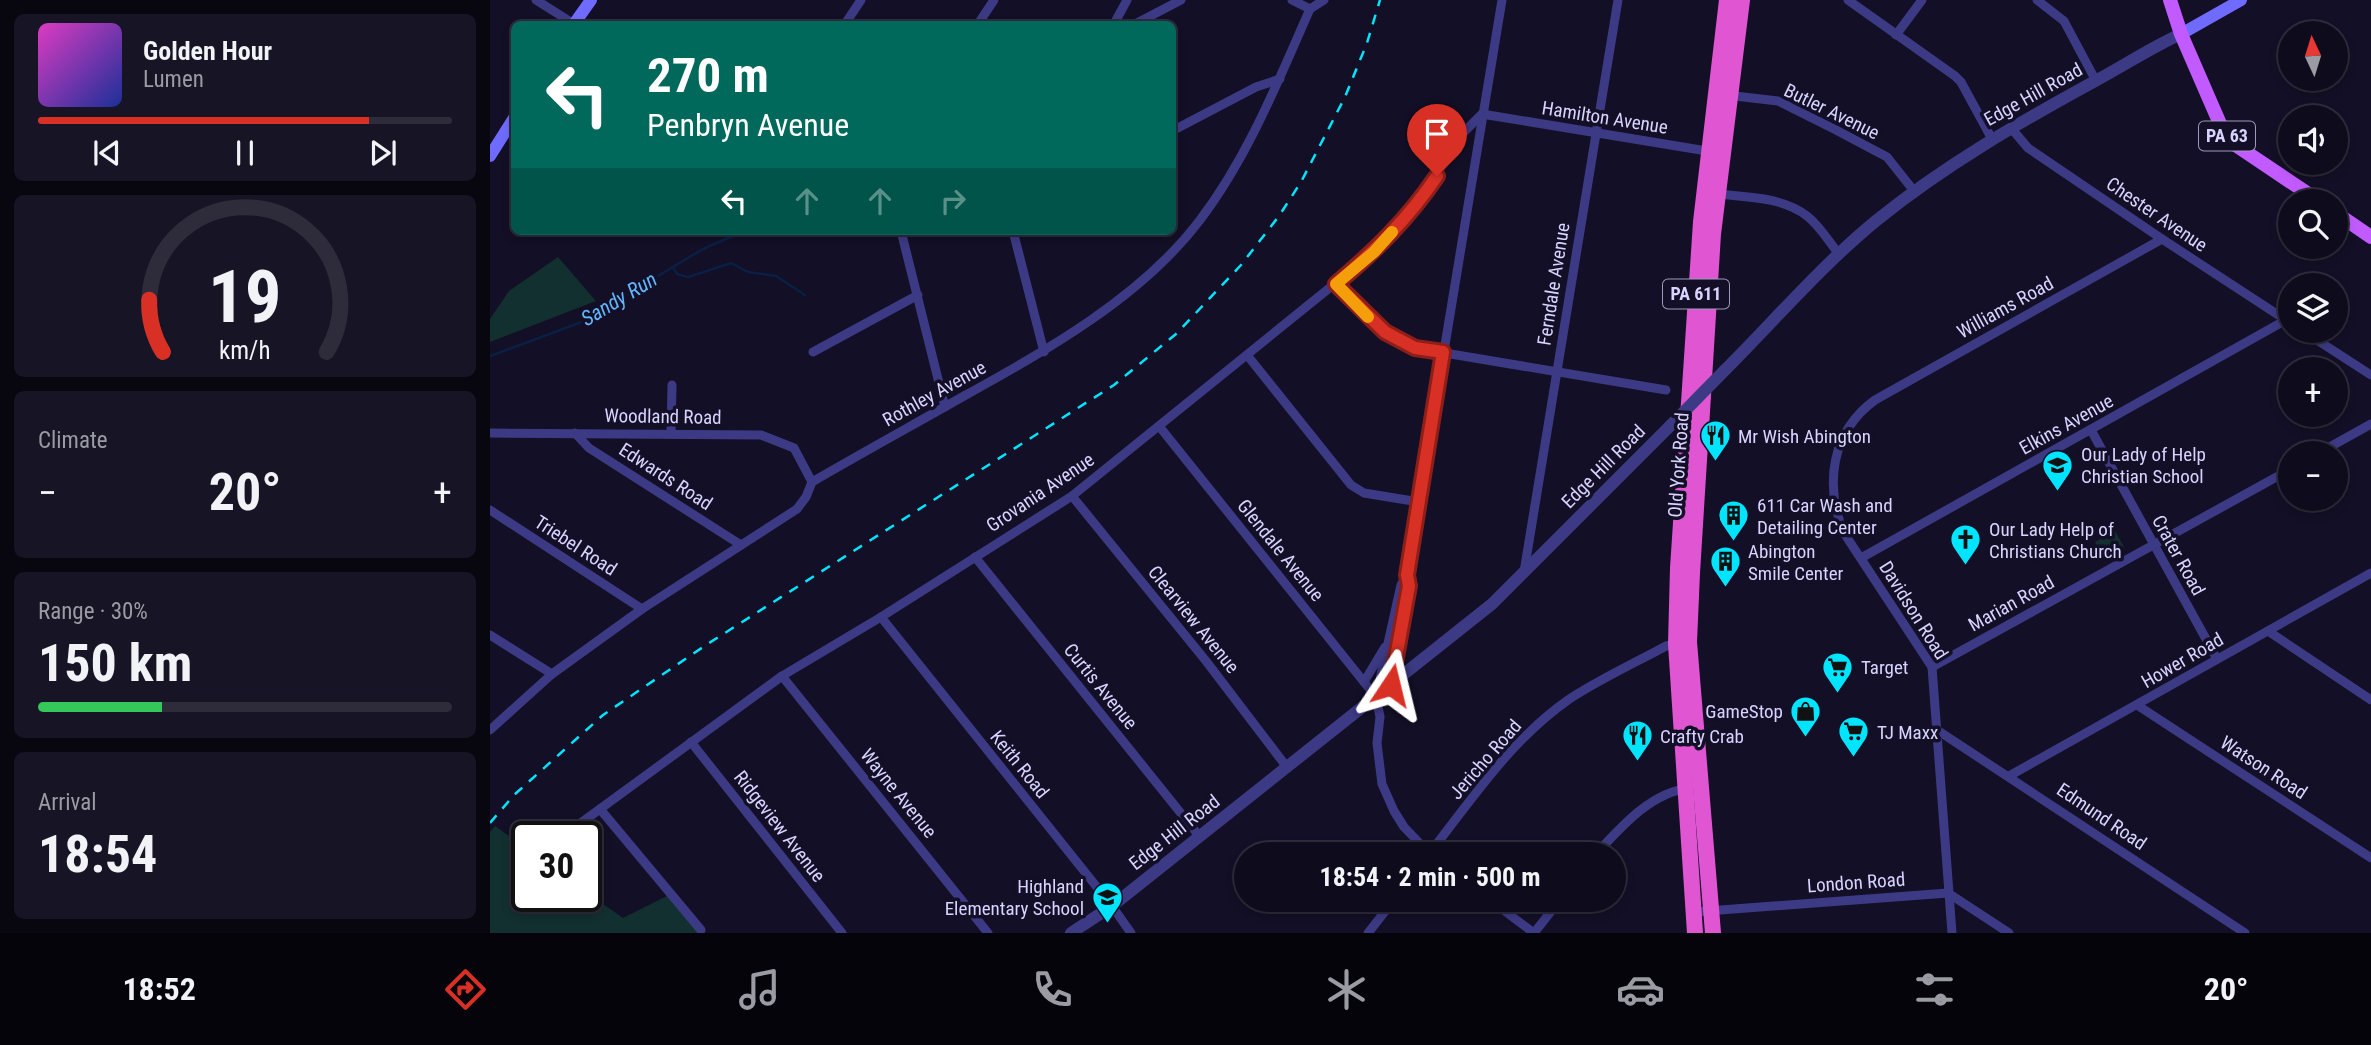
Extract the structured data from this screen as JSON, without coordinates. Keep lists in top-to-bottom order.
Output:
{
  "streets": {
    "highway": ["PA 611", "Old York Road"],
    "main road": ["Edge Hill Road", "PA 63"],
    "street": [
      "Butler Avenue",
      "Hamilton Avenue",
      "Chester Avenue",
      "Ferndale Avenue",
      "Williams Road",
      "Rothley Avenue",
      "Woodland Road",
      "Elkins Avenue",
      "Edwards Road",
      "Grovania Avenue",
      "Triebel Road",
      "Glendale Avenue",
      "Crater Road",
      "Marian Road",
      "Davidson Road",
      "Clearview Avenue",
      "Hower Road",
      "Curtis Avenue",
      "Jericho Road",
      "Keith Road",
      "Watson Road",
      "Wayne Avenue",
      "Edmund Road",
      "Ridgeview Avenue",
      "London Road"
    ]
  },
  "crossings": [
    ["Edge Hill Road", "Butler Avenue"],
    ["Edge Hill Road", "PA 63"],
    ["Edge Hill Road", "Chester Avenue"],
    ["Edge Hill Road", "Ferndale Avenue"],
    ["Edge Hill Road", "Glendale Avenue"],
    ["Edge Hill Road", "Clearview Avenue"],
    ["Edge Hill Road", "Curtis Avenue"],
    ["Edge Hill Road", "Keith Road"],
    ["Butler Avenue", "Old York Road"],
    ["Hamilton Avenue", "Ferndale Avenue"],
    ["Hamilton Avenue", "Old York Road"],
    ["Hamilton Avenue", "Grovania Avenue"],
    ["Chester Avenue", "Williams Road"],
    ["Williams Road", "Davidson Road"],
    ["Rothley Avenue", "Woodland Road"],
    ["Rothley Avenue", "Edwards Road"],
    ["Rothley Avenue", "Triebel Road"],
    ["Woodland Road", "Edwards Road"],
    ["Elkins Avenue", "Crater Road"],
    ["Elkins Avenue", "Davidson Road"],
    ["Old York Road", "Jericho Road"],
    ["Old York Road", "London Road"],
    ["Grovania Avenue", "Glendale Avenue"],
    ["Grovania Avenue", "Clearview Avenue"],
    ["Grovania Avenue", "Curtis Avenue"],
    ["Grovania Avenue", "Keith Road"],
    ["Grovania Avenue", "Wayne Avenue"],
    ["Grovania Avenue", "Ridgeview Avenue"],
    ["Crater Road", "Marian Road"],
    ["Crater Road", "Hower Road"],
    ["Marian Road", "Davidson Road"],
    ["Davidson Road", "Edmund Road"],
    ["Davidson Road", "London Road"],
    ["Hower Road", "Watson Road"],
    ["Hower Road", "Edmund Road"]
  ],
  "water": ["Sandy Run"],
  "places": {
    "restaurant": ["Mr Wish Abington", "Crafty Crab"],
    "school or university": ["Our Lady of Help Christian School", "Highland Elementary School"],
    "building": ["611 Car Wash and Detailing Center", "Abington Smile Center"],
    "church": ["Our Lady Help of Christians Church"],
    "supermarket": ["Target", "TJ Maxx"],
    "shop": ["GameStop"]
  },
  "north": "top",
  "page": {
    "map_buttons": ["+", "−"],
    "turn": ["270 m", "Penbryn Avenue"],
    "song": ["Golden Hour", "Lumen"],
    "tile": [
      "Climate",
      ["Range · 30%", "150 km"],
      ["Arrival", "18:54"]
    ],
    "heat": ["−", "20°", "+"],
    "limit": "30",
    "trip": "18:54 · 2 min · 500 m",
    "tabs": ["18:52", "20°"],
    "gauge": ["19", "km/h"]
  }
}
